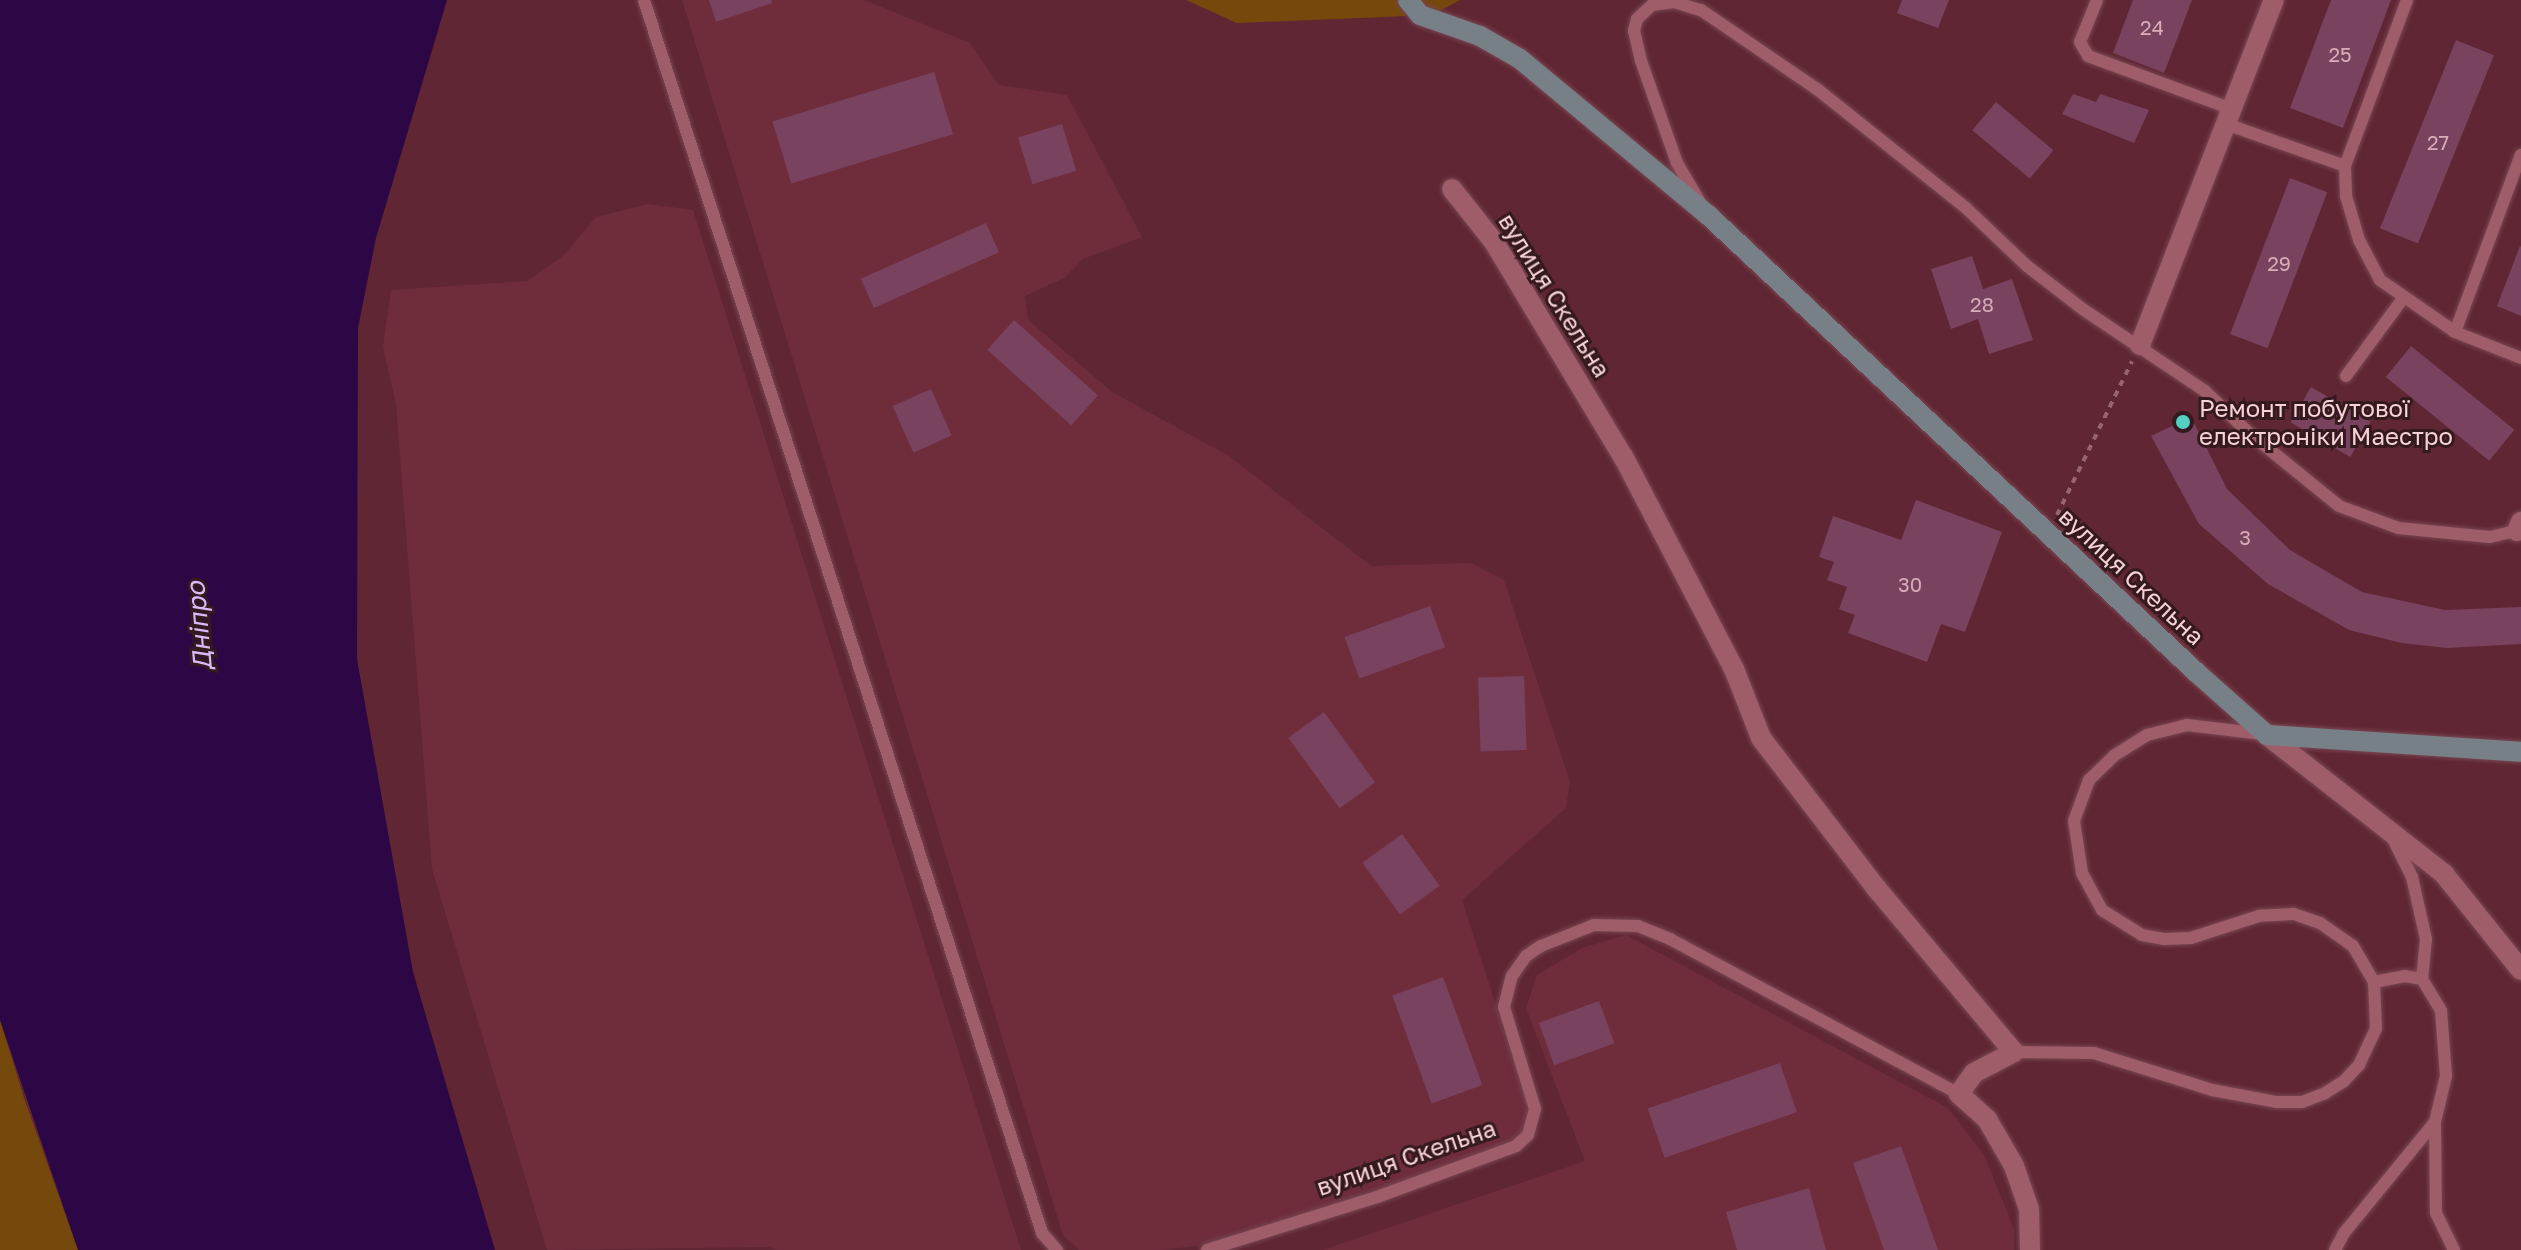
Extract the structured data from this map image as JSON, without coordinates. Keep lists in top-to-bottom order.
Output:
{
  "streets": {
    "street": ["вулиця Скельна"]
  },
  "water": ["Дніпро"],
  "places": ["Ремонт побутової електроніки Маестро"],
  "house_numbers": [
    "24",
    "25",
    "27",
    "29",
    "28",
    "3",
    "30"
  ]
}
